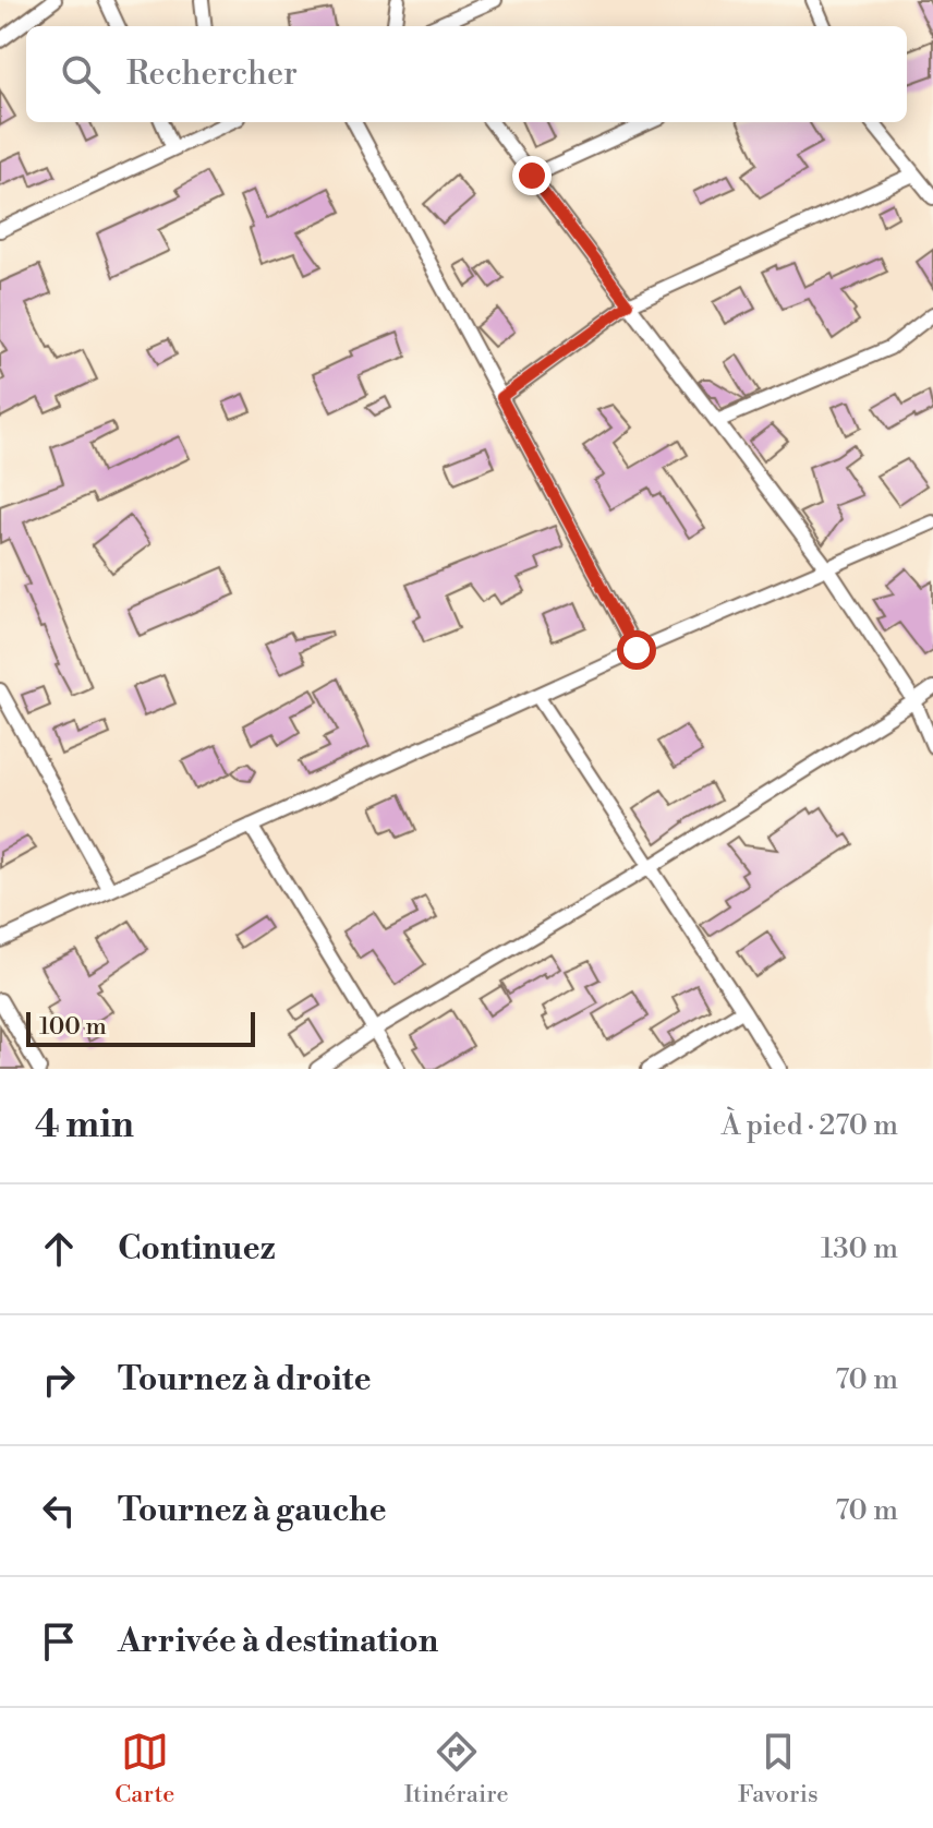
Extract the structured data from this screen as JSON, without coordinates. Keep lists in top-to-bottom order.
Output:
{
  "scale_bar": "100 m",
  "page": {
    "search": "Rechercher",
    "scale": "100 m",
    "heading": ["4 min", "À pied · 270 m"],
    "list": [
      ["Continuez", "130 m"],
      ["Tournez à droite", "70 m"],
      ["Tournez à gauche", "70 m"],
      "Arrivée à destination"
    ],
    "nav": ["Carte", "Itinéraire", "Favoris"]
  }
}
